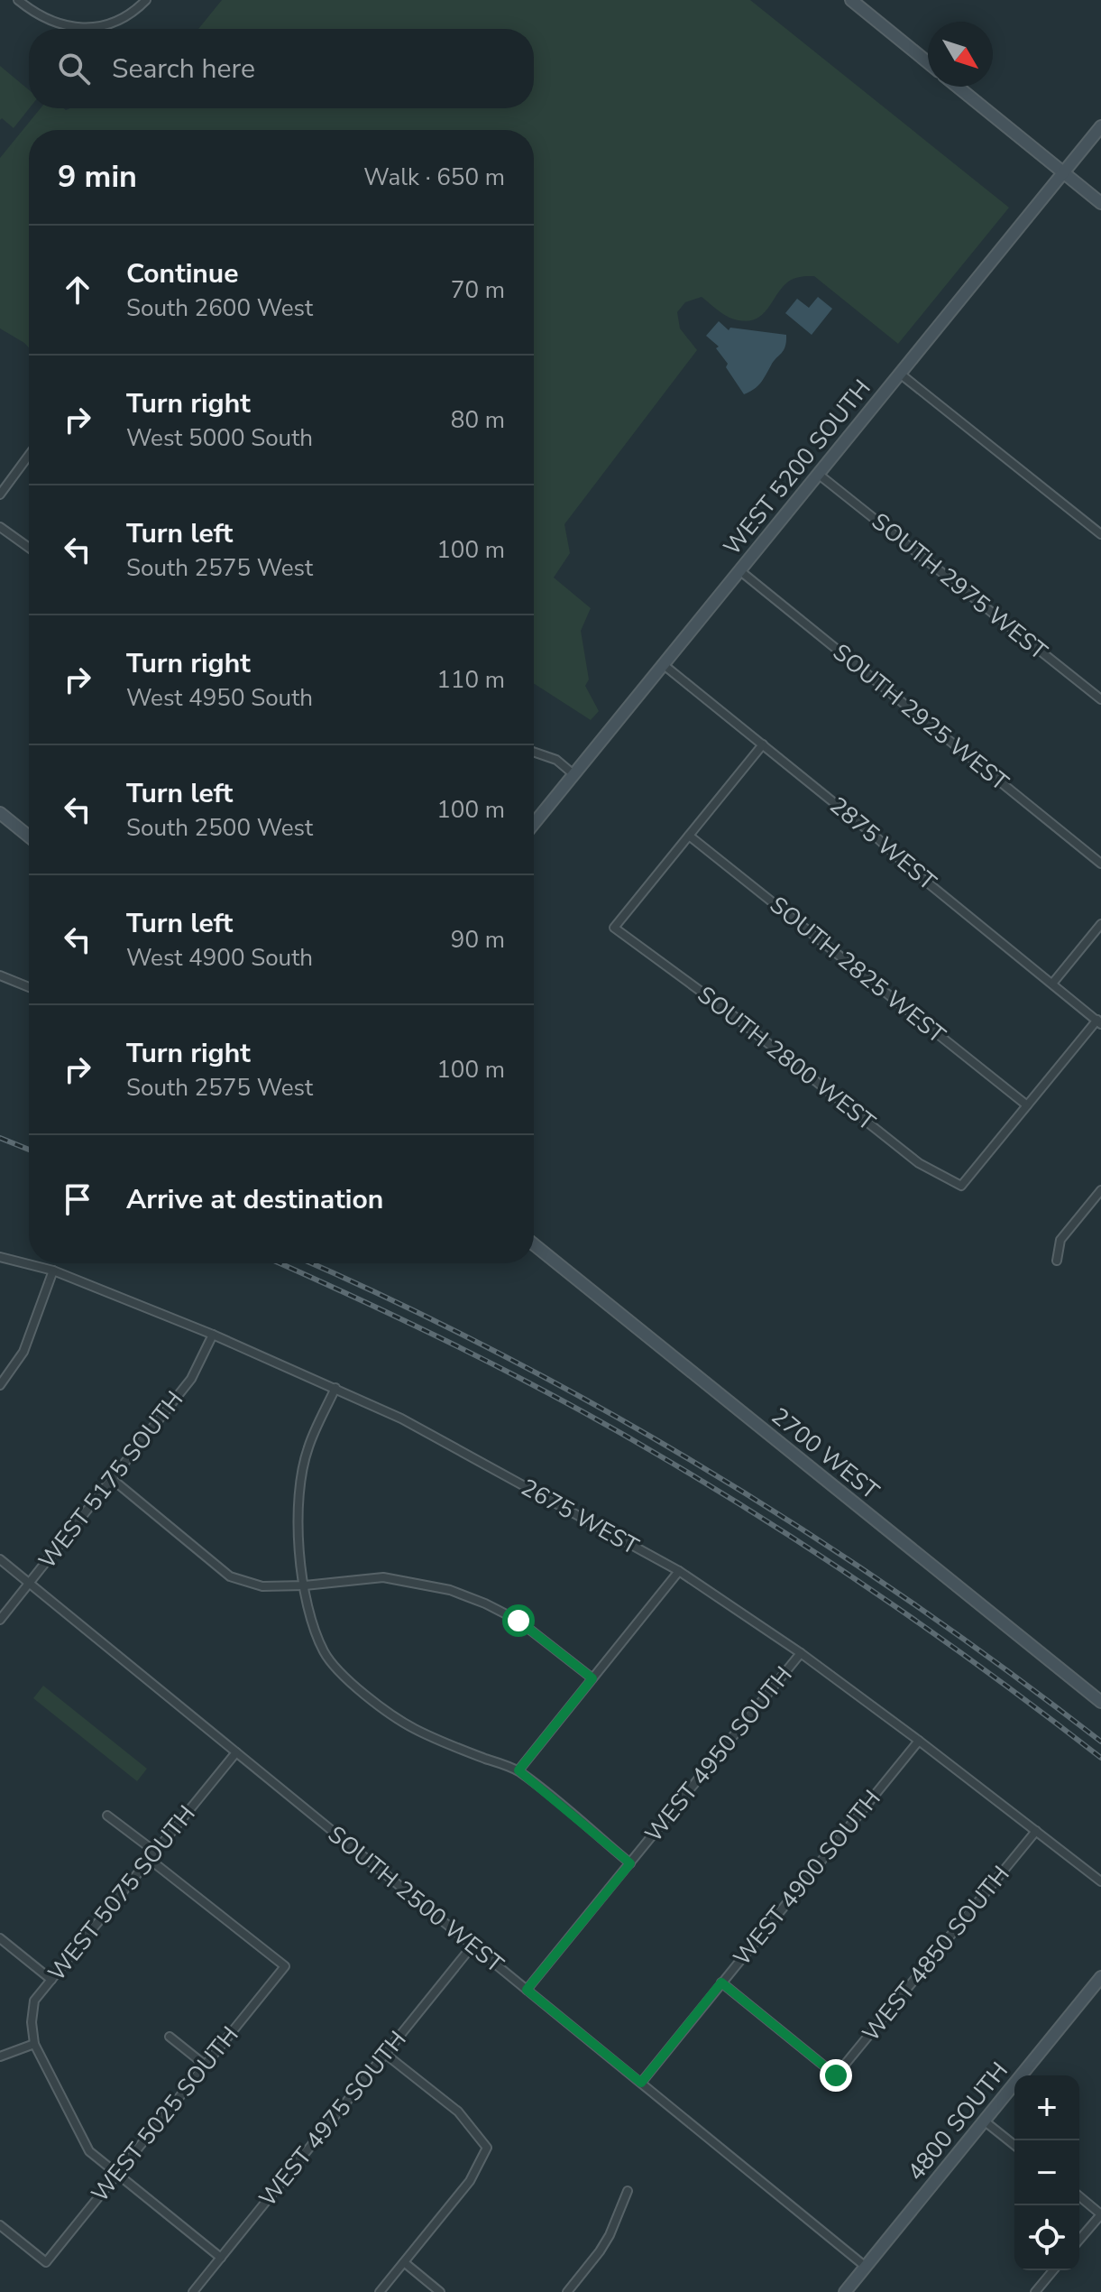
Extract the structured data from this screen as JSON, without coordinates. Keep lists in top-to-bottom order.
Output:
{
  "streets": {
    "street": [
      "WEST 5200 SOUTH",
      "SOUTH 2975 WEST",
      "SOUTH 2925 WEST",
      "2875 WEST",
      "SOUTH 2825 WEST",
      "SOUTH 2800 WEST",
      "2700 WEST",
      "WEST 5175 SOUTH",
      "2675 WEST",
      "WEST 4950 SOUTH",
      "WEST 4900 SOUTH",
      "WEST 5075 SOUTH",
      "SOUTH 2500 WEST",
      "WEST 4850 SOUTH",
      "WEST 5025 SOUTH",
      "WEST 4975 SOUTH",
      "4800 SOUTH"
    ]
  },
  "crossings": [
    ["WEST 5200 SOUTH", "SOUTH 2975 WEST"],
    ["WEST 5200 SOUTH", "SOUTH 2925 WEST"],
    ["WEST 5200 SOUTH", "2875 WEST"],
    ["SOUTH 2825 WEST", "SOUTH 2800 WEST"],
    ["WEST 5175 SOUTH", "2675 WEST"],
    ["WEST 5175 SOUTH", "SOUTH 2500 WEST"],
    ["2675 WEST", "WEST 4950 SOUTH"],
    ["2675 WEST", "WEST 4900 SOUTH"],
    ["2675 WEST", "WEST 4850 SOUTH"],
    ["WEST 4950 SOUTH", "SOUTH 2500 WEST"],
    ["WEST 4900 SOUTH", "SOUTH 2500 WEST"],
    ["WEST 4900 SOUTH", "WEST 4850 SOUTH"],
    ["WEST 5075 SOUTH", "SOUTH 2500 WEST"],
    ["WEST 5075 SOUTH", "WEST 5025 SOUTH"],
    ["SOUTH 2500 WEST", "WEST 4975 SOUTH"],
    ["SOUTH 2500 WEST", "4800 SOUTH"]
  ],
  "north": "bottom right",
  "page": {
    "search": "Search here",
    "heading": ["9 min", "Walk · 650 m"],
    "list": [
      ["Continue", "South 2600 West", "70 m"],
      ["Turn right", "West 5000 South", "80 m"],
      ["Turn left", "South 2575 West", "100 m"],
      ["Turn right", "West 4950 South", "110 m"],
      ["Turn left", "South 2500 West", "100 m"],
      ["Turn left", "West 4900 South", "90 m"],
      ["Turn right", "South 2575 West", "100 m"],
      "Arrive at destination"
    ],
    "map_buttons": ["+", "−"]
  }
}
